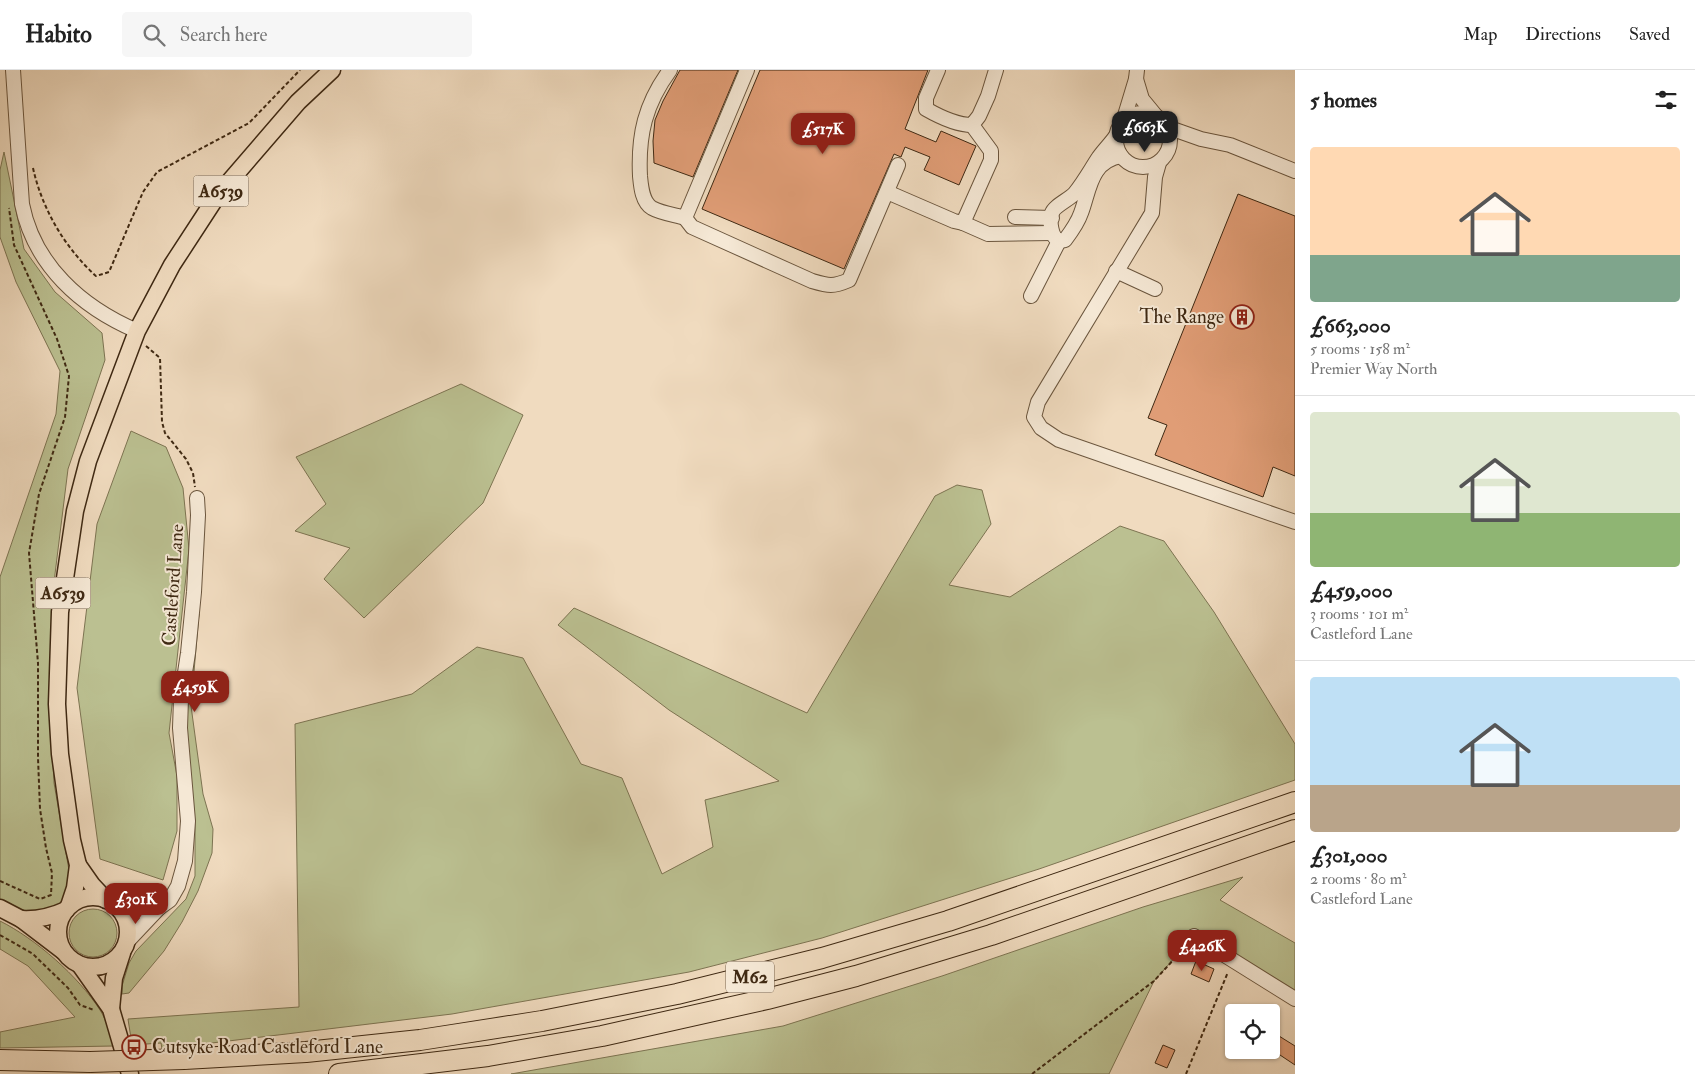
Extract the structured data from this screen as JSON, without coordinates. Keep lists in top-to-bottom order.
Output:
{
  "streets": {
    "highway": ["M62"],
    "main road": ["A6539"],
    "street": ["Castleford Lane"]
  },
  "crossings": [
    ["A6539", "Castleford Lane"]
  ],
  "places": {
    "building": ["The Range"],
    "bus stop": ["Cutsyke Road Castleford Lane"]
  },
  "page": {
    "header": "Habito",
    "search": "Search here",
    "nav": ["Map", "Directions", "Saved"],
    "heading": "5 homes",
    "price": [
      "£663K",
      "£517K",
      "£459K",
      "£301K",
      "£426K"
    ],
    "list": [
      {
        "name": "£663,000",
        "note": "5 rooms · 158 m² · Premier Way North"
      },
      {
        "name": "£459,000",
        "note": "3 rooms · 101 m² · Castleford Lane"
      },
      {
        "name": "£301,000",
        "note": "2 rooms · 80 m² · Castleford Lane"
      }
    ]
  }
}
